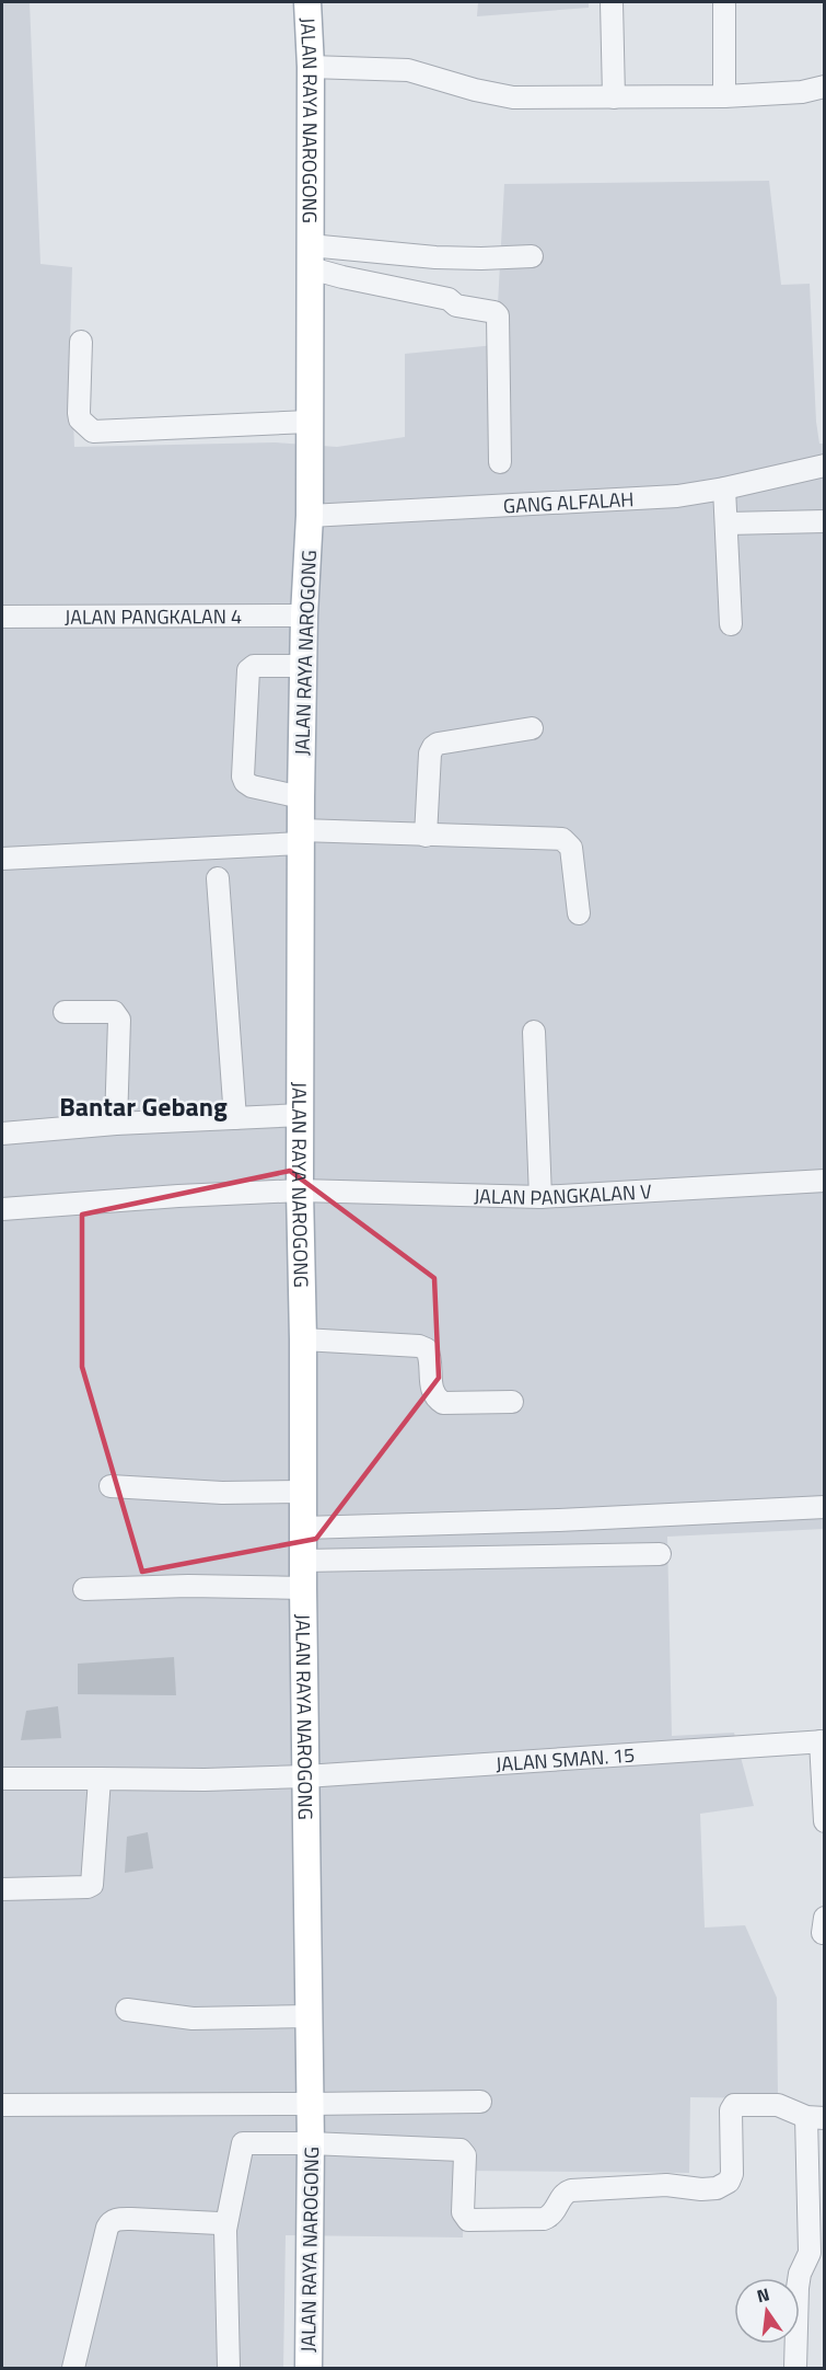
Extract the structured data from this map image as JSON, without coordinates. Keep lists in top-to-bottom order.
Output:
{
  "streets": {
    "main road": ["JALAN RAYA NAROGONG"],
    "street": [
      "GANG ALFALAH",
      "JALAN PANGKALAN 4",
      "JALAN PANGKALAN V",
      "JALAN SMAN. 15"
    ]
  },
  "crossings": [
    ["JALAN RAYA NAROGONG", "GANG ALFALAH"],
    ["JALAN RAYA NAROGONG", "JALAN PANGKALAN 4"],
    ["JALAN RAYA NAROGONG", "JALAN PANGKALAN V"],
    ["JALAN RAYA NAROGONG", "JALAN SMAN. 15"]
  ],
  "districts": ["Bantar Gebang"],
  "north": "top"
}
